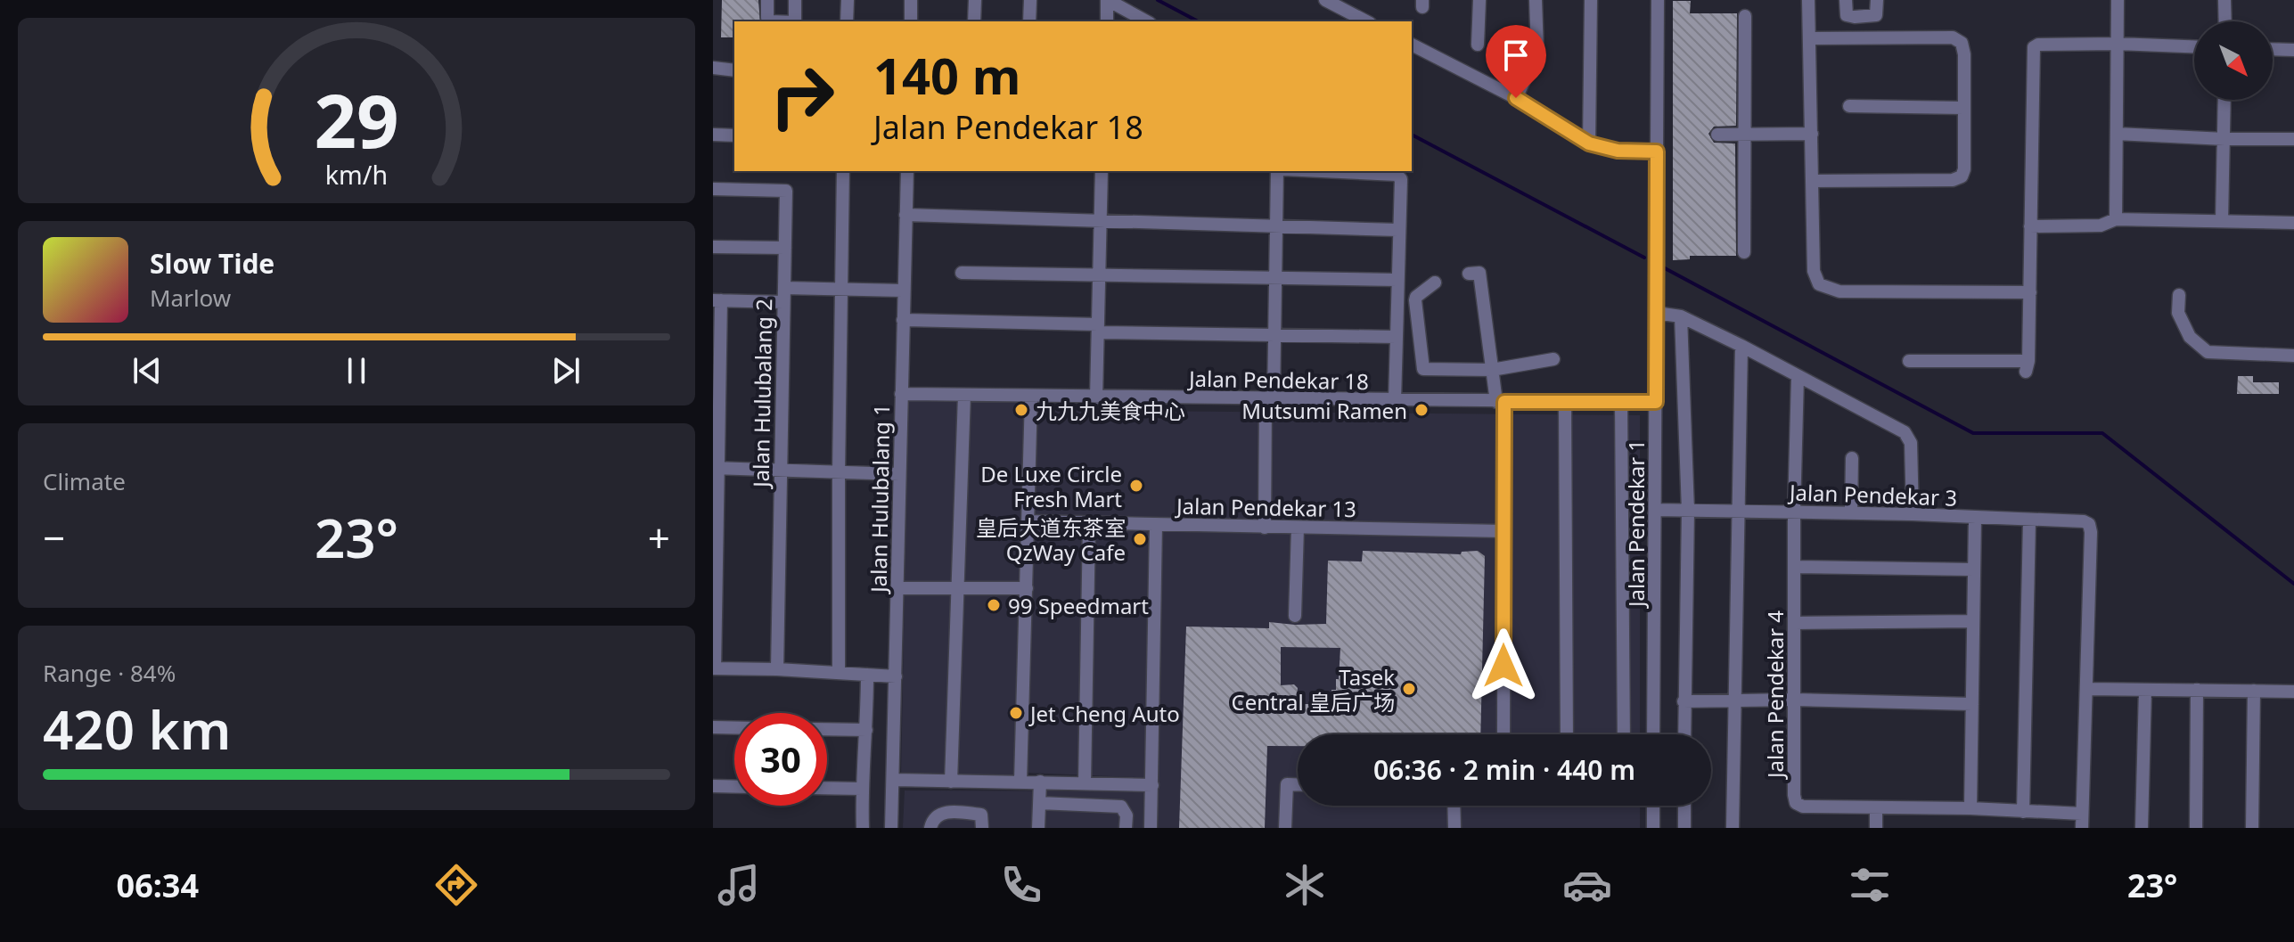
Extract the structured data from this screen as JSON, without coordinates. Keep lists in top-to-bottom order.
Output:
{
  "streets": {
    "street": [
      "Jalan Pendekar 18",
      "Jalan Hulubalang 2",
      "Jalan Pendekar 3",
      "Jalan Hulubalang 1",
      "Jalan Pendekar 13",
      "Jalan Pendekar 1",
      "Jalan Pendekar 4"
    ]
  },
  "crossings": [
    ["Jalan Pendekar 18", "Jalan Hulubalang 1"],
    ["Jalan Pendekar 18", "Jalan Pendekar 1"],
    ["Jalan Pendekar 3", "Jalan Pendekar 1"],
    ["Jalan Pendekar 3", "Jalan Pendekar 4"]
  ],
  "places": [
    "九九九美食中心",
    "Mutsumi Ramen",
    "De Luxe Circle Fresh Mart",
    "皇后大道东茶室 QzWay Cafe",
    "99 Speedmart",
    "Tasek Central 皇后广场",
    "Jet Cheng Auto"
  ],
  "north": "bottom right",
  "page": {
    "turn": ["140 m", "Jalan Pendekar 18"],
    "song": ["Slow Tide", "Marlow"],
    "tile": [
      "Climate",
      ["Range · 84%", "420 km"]
    ],
    "heat": ["−", "23°", "+"],
    "limit": "30",
    "trip": "06:36 · 2 min · 440 m",
    "tabs": ["06:34", "23°"],
    "gauge": ["29", "km/h"]
  }
}
